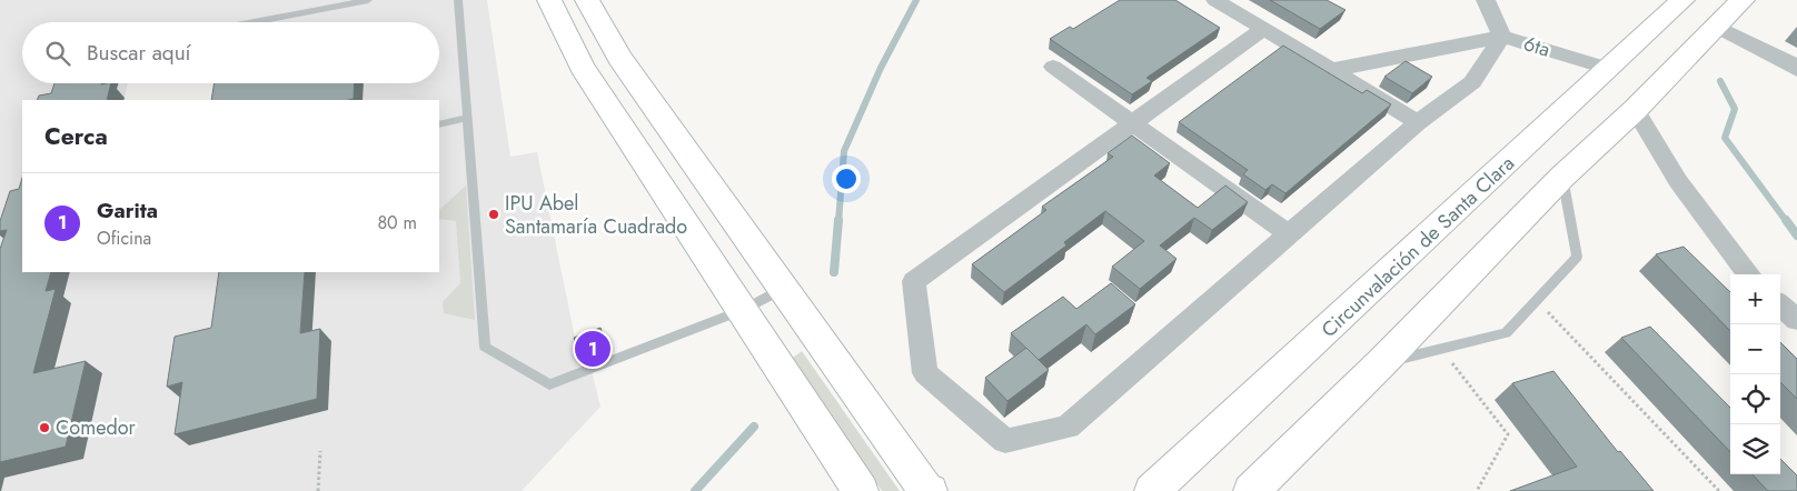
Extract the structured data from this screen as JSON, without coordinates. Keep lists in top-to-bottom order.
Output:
{
  "streets": {
    "main road": ["Circunvalación de Santa Clara"],
    "street": ["6ta"]
  },
  "crossings": [
    ["6ta", "Circunvalación de Santa Clara"]
  ],
  "places": ["IPU Abel Santamaría Cuadrado", "Comedor"],
  "page": {
    "search": "Buscar aquí",
    "heading": "Cerca",
    "list": [
      {
        "mark": "1",
        "name": "Garita",
        "note": "Oficina",
        "value": "80 m"
      }
    ],
    "map_buttons": ["+", "−"],
    "pins": "1"
  }
}
